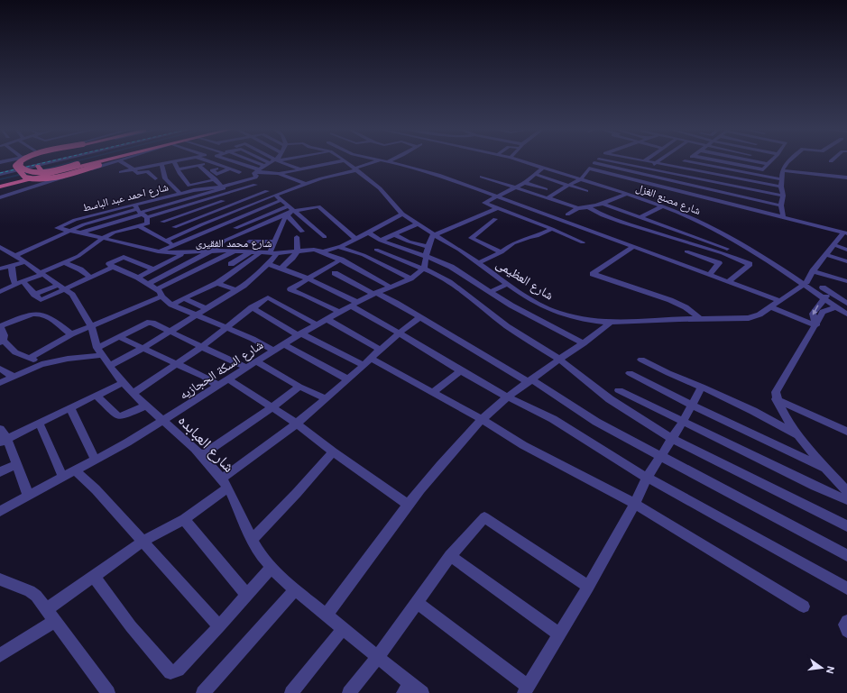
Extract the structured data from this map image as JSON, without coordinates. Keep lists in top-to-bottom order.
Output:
{
  "streets": {
    "street": [
      "شارع احمد عبد الباسط",
      "شارع مصنع الغزل",
      "شارع محمد الفقيرى",
      "شارع العظيمى",
      "شارع السكة الحجازيه",
      "شارع العبابده"
    ]
  },
  "crossings": [
    ["شارع احمد عبد الباسط", "شارع محمد الفقيرى"],
    ["شارع مصنع الغزل", "شارع العظيمى"],
    ["شارع محمد الفقيرى", "شارع العظيمى"],
    ["شارع السكة الحجازيه", "شارع العبابده"]
  ],
  "north": "right"
}
